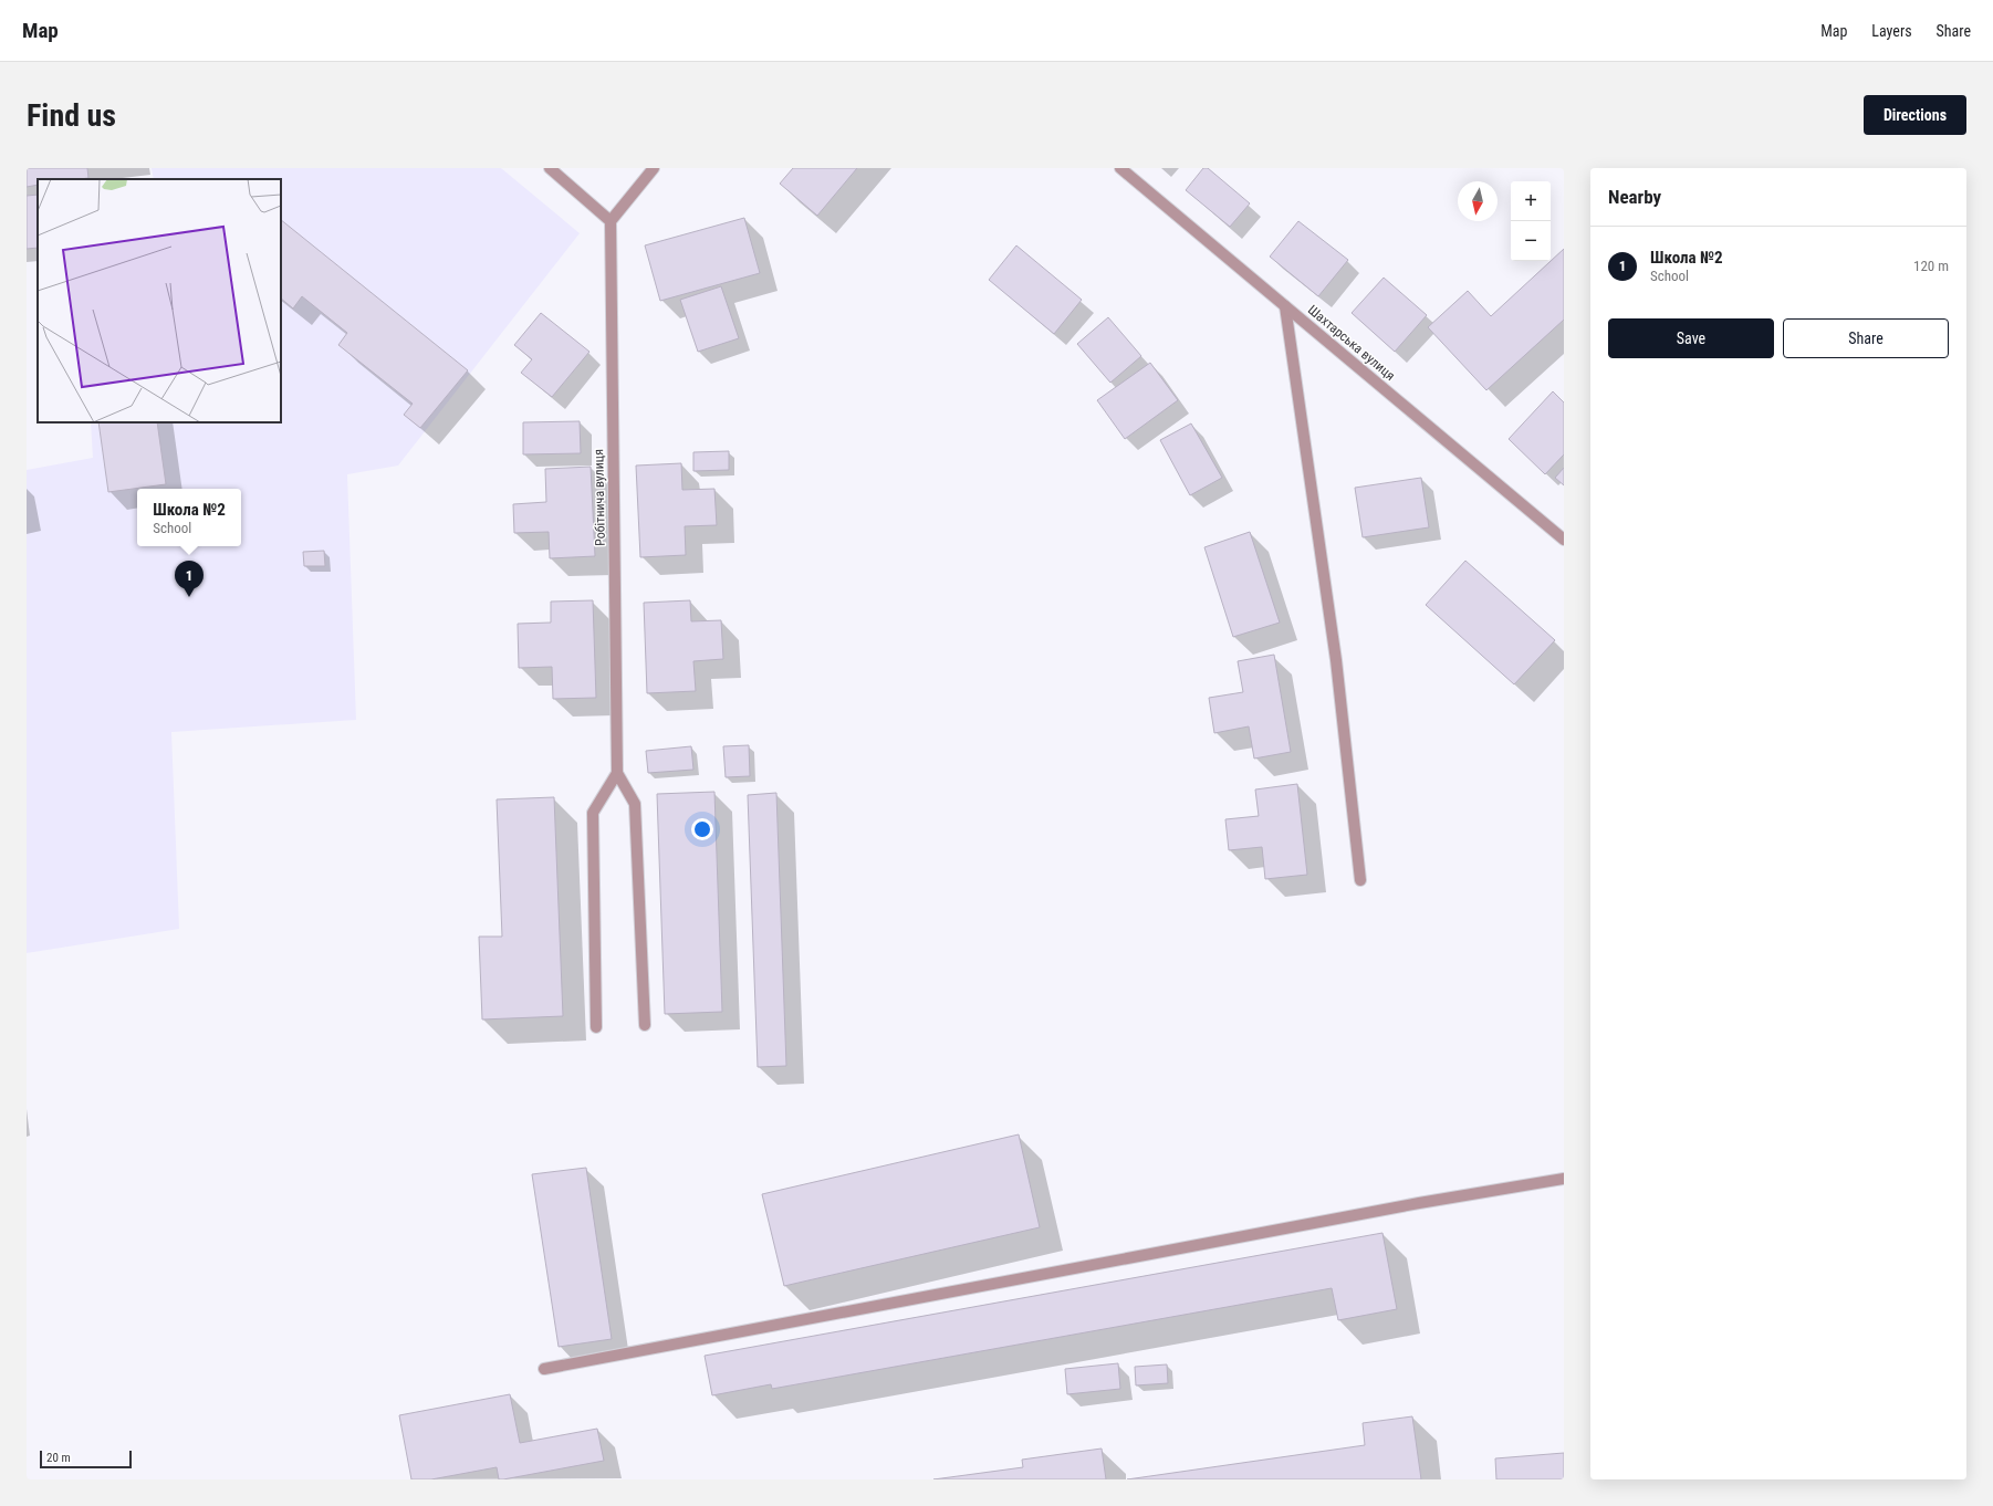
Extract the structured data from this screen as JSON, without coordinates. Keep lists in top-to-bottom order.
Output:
{
  "streets": {
    "street": ["Шахтарська вулиця", "Робітнича вулиця"]
  },
  "scale_bar": "20 m",
  "north": "bottom",
  "page": {
    "header": "Map",
    "nav": ["Map", "Layers", "Share"],
    "buttons": [
      "Directions",
      ["Save", "Share"]
    ],
    "title": "Find us",
    "heading": "Nearby",
    "map_buttons": ["+", "−"],
    "list": [
      {
        "mark": "1",
        "name": "Школа №2",
        "note": "School",
        "value": "120 m"
      }
    ],
    "popup": ["Школа №2", "School"],
    "pins": "1",
    "scale": "20 m"
  }
}
